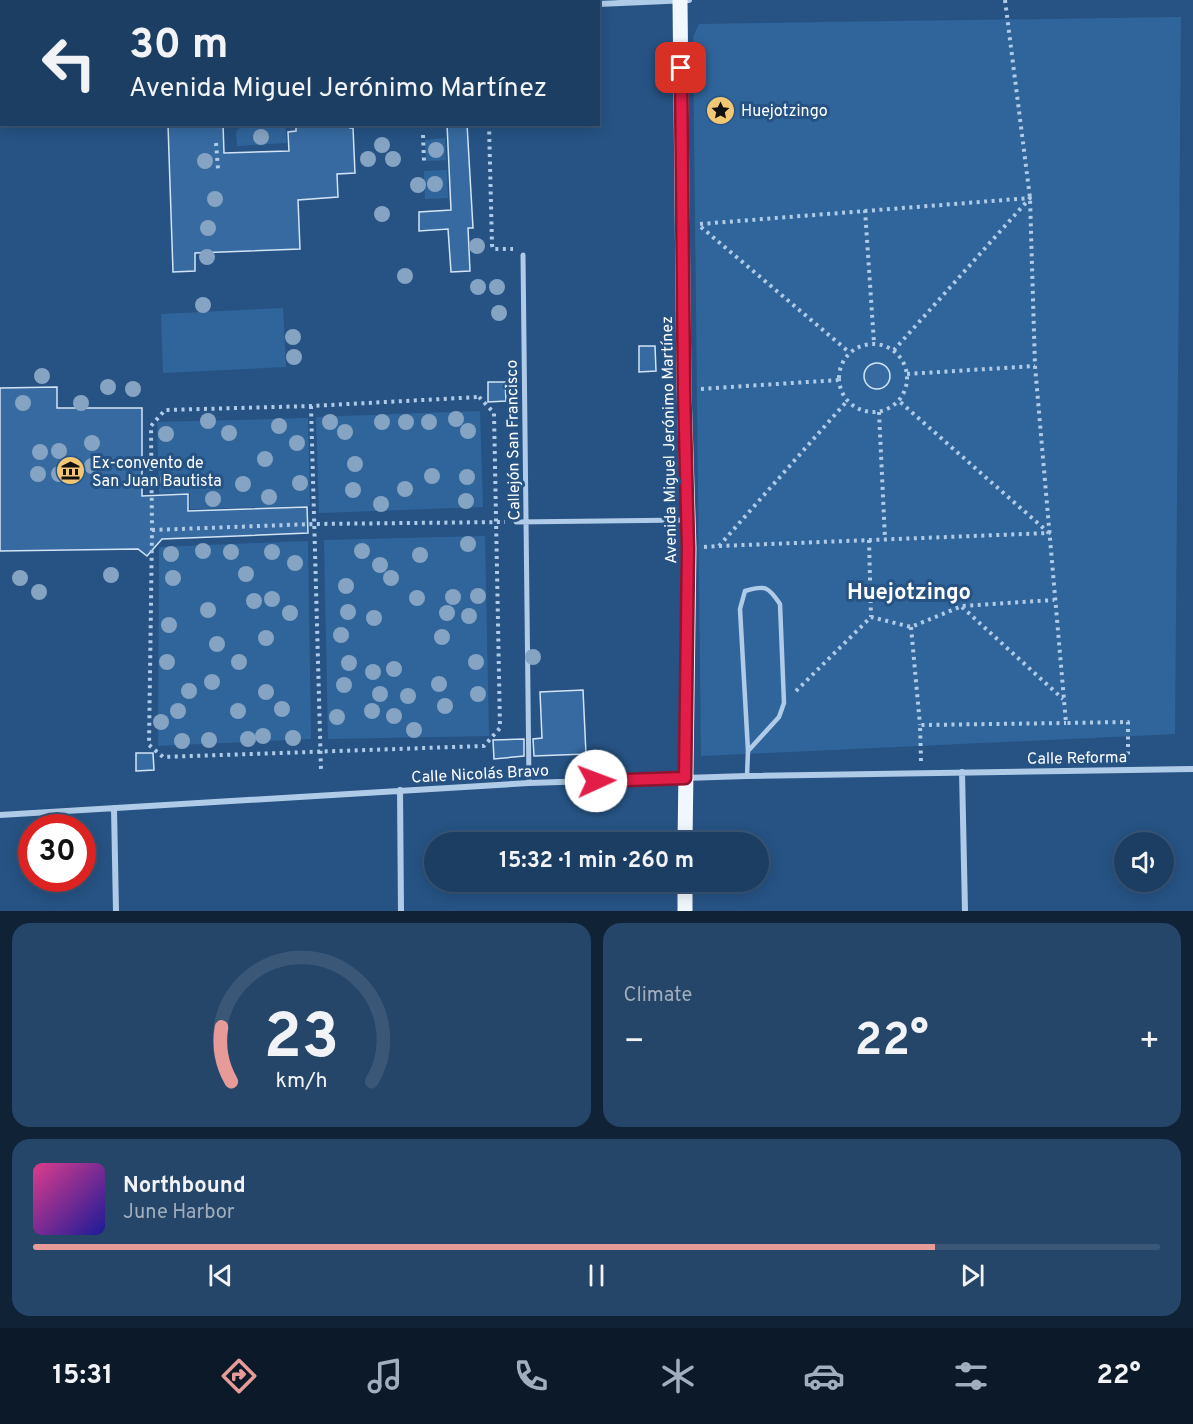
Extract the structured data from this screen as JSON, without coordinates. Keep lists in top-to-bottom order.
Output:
{
  "streets": {
    "main road": ["Avenida Miguel Jerónimo Martínez"],
    "street": ["Callejón San Francisco", "Calle Reforma", "Calle Nicolás Bravo"]
  },
  "crossings": [
    ["Callejón San Francisco", "Calle Nicolás Bravo"],
    ["Avenida Miguel Jerónimo Martínez", "Calle Nicolás Bravo"],
    ["Calle Reforma", "Calle Nicolás Bravo"]
  ],
  "districts": ["Huejotzingo"],
  "places": {
    "place": ["Huejotzingo"],
    "museum": ["Ex-convento de San Juan Bautista"]
  },
  "page": {
    "turn": ["30 m", "Avenida Miguel Jerónimo Martínez"],
    "limit": "30",
    "trip": "15:32 · 1 min · 260 m",
    "tile": "Climate",
    "heat": ["−", "22°", "+"],
    "song": ["Northbound", "June Harbor"],
    "tabs": ["15:31", "22°"],
    "gauge": ["23", "km/h"]
  }
}
